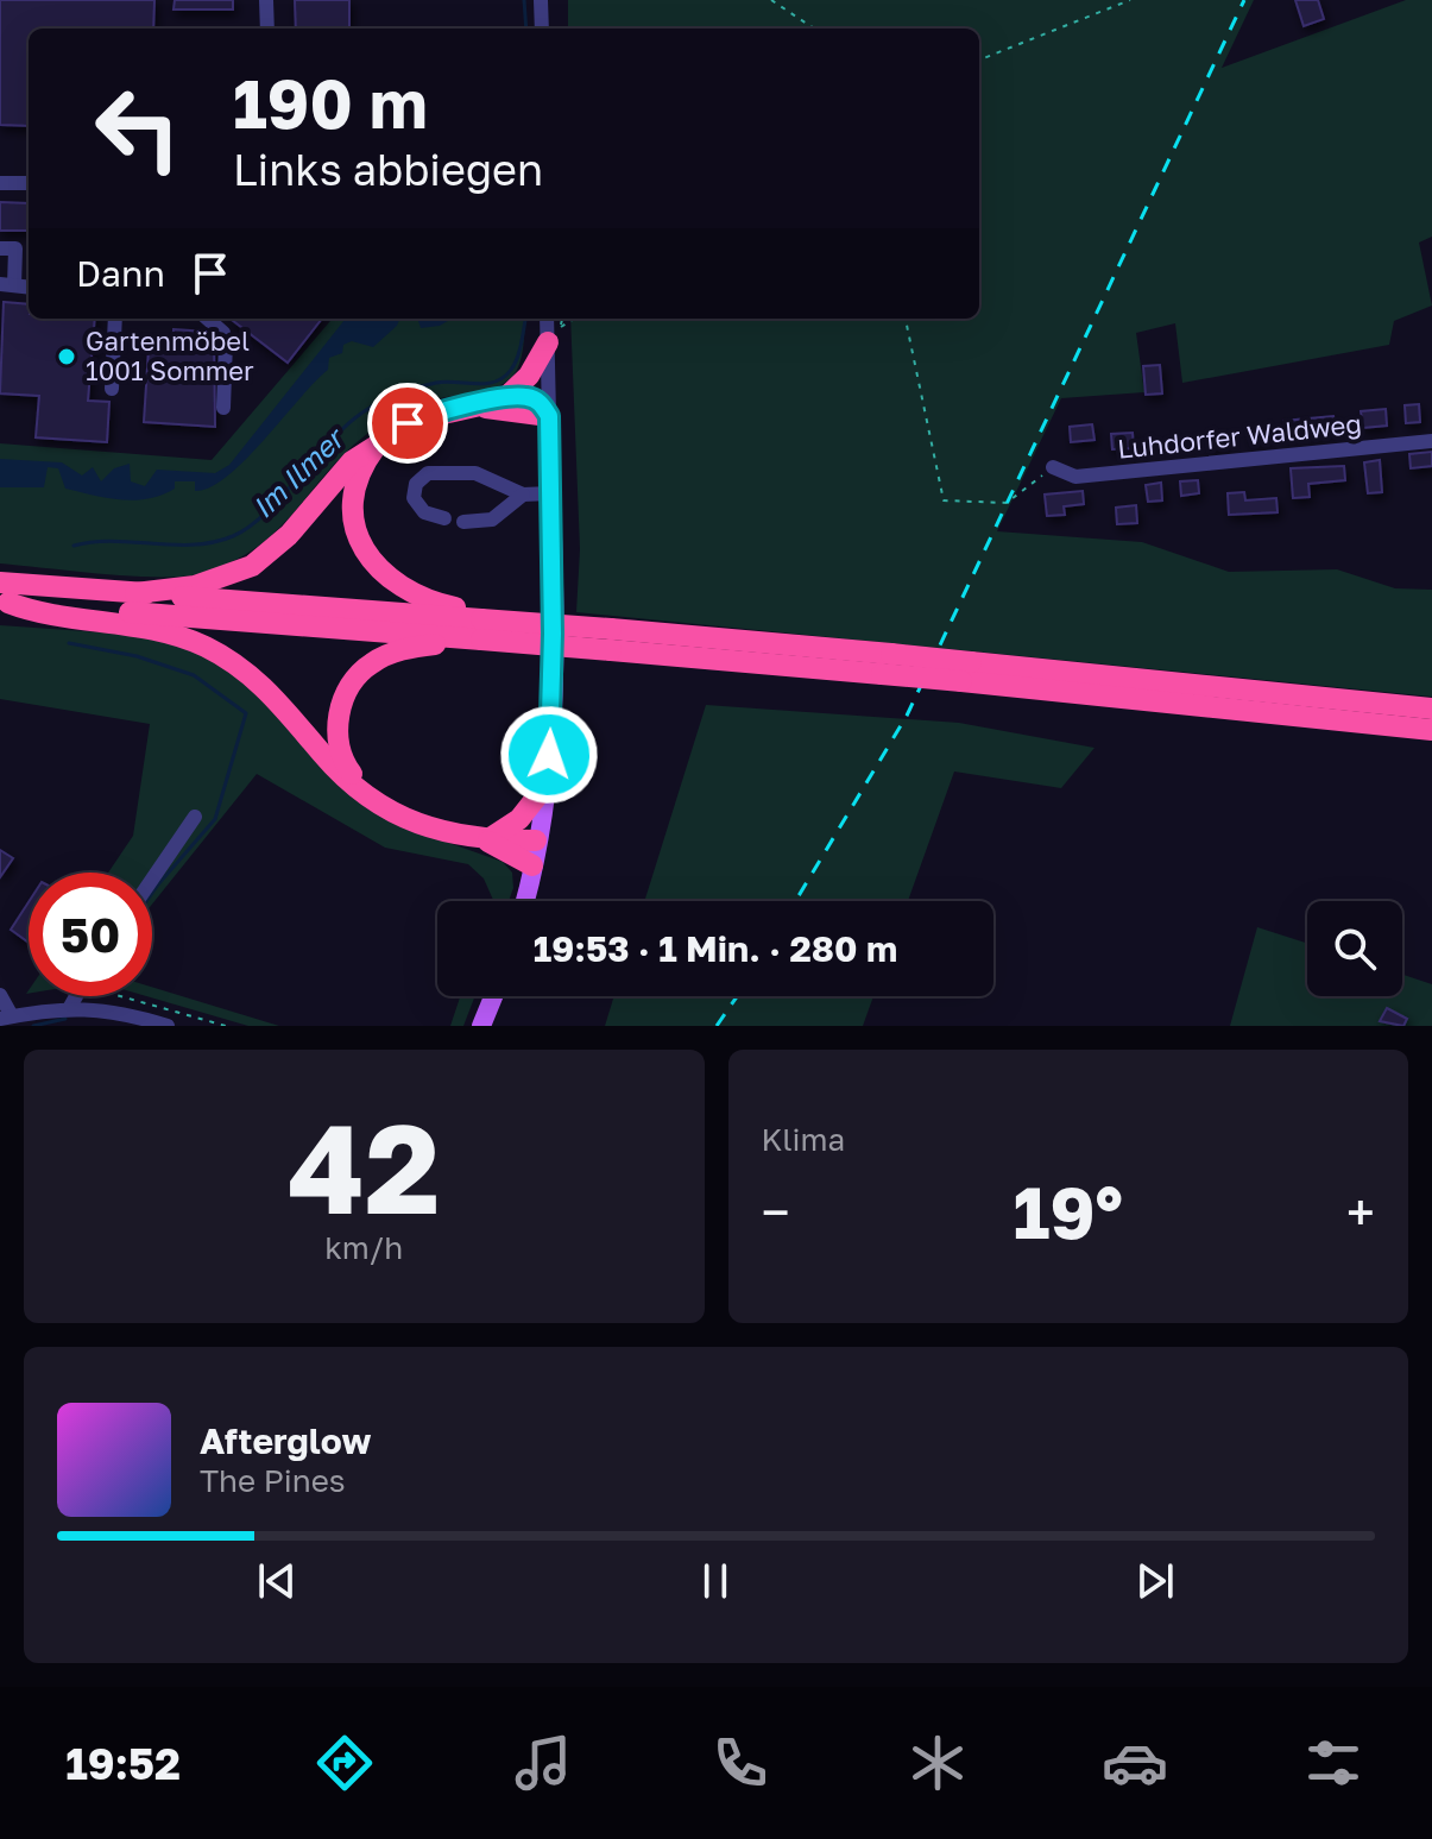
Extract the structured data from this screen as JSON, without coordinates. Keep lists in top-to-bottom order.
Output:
{
  "streets": {
    "street": ["Luhdorfer Waldweg"]
  },
  "water": ["Im Ilmer"],
  "places": ["Gartenmöbel 1001 Sommer"],
  "page": {
    "turn": ["190 m", "Links abbiegen"],
    "then": "Dann",
    "limit": "50",
    "trip": "19:53 · 1 Min. · 280 m",
    "tile": [
      ["42", "km/h"],
      "Klima"
    ],
    "heat": ["−", "19°", "+"],
    "song": ["Afterglow", "The Pines"],
    "tabs": "19:52"
  }
}
